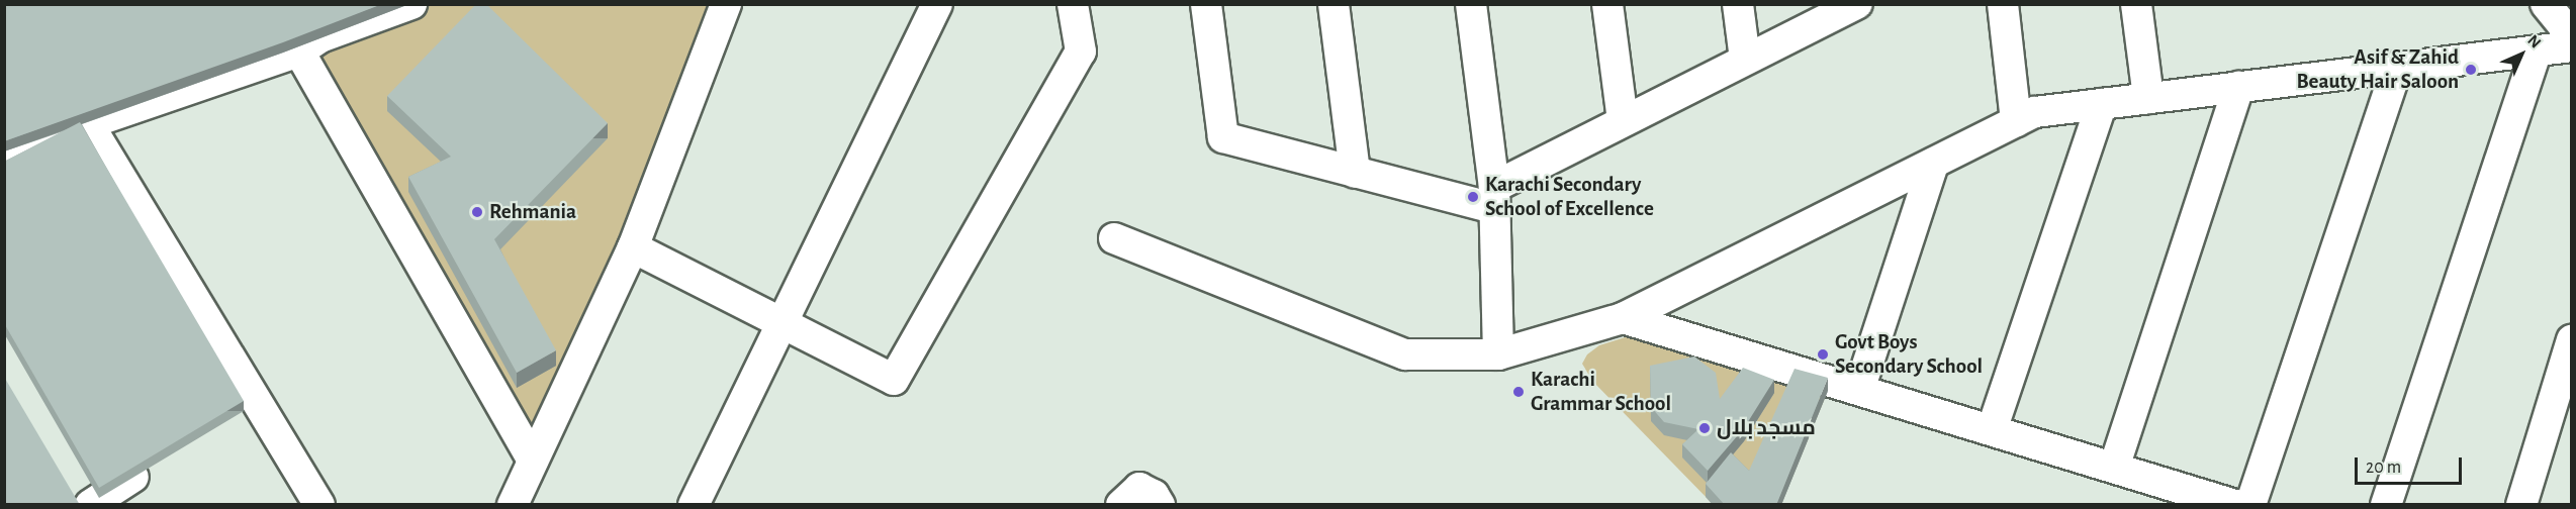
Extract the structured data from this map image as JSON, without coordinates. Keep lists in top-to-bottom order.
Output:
{
  "places": [
    "Asif & Zahid Beauty Hair Saloon",
    "Karachi Secondary School of Excellence",
    "Rehmania",
    "Govt Boys Secondary School",
    "Karachi Grammar School",
    "مسجد بلال"
  ],
  "scale_bar": "20 m",
  "north": "top right"
}
